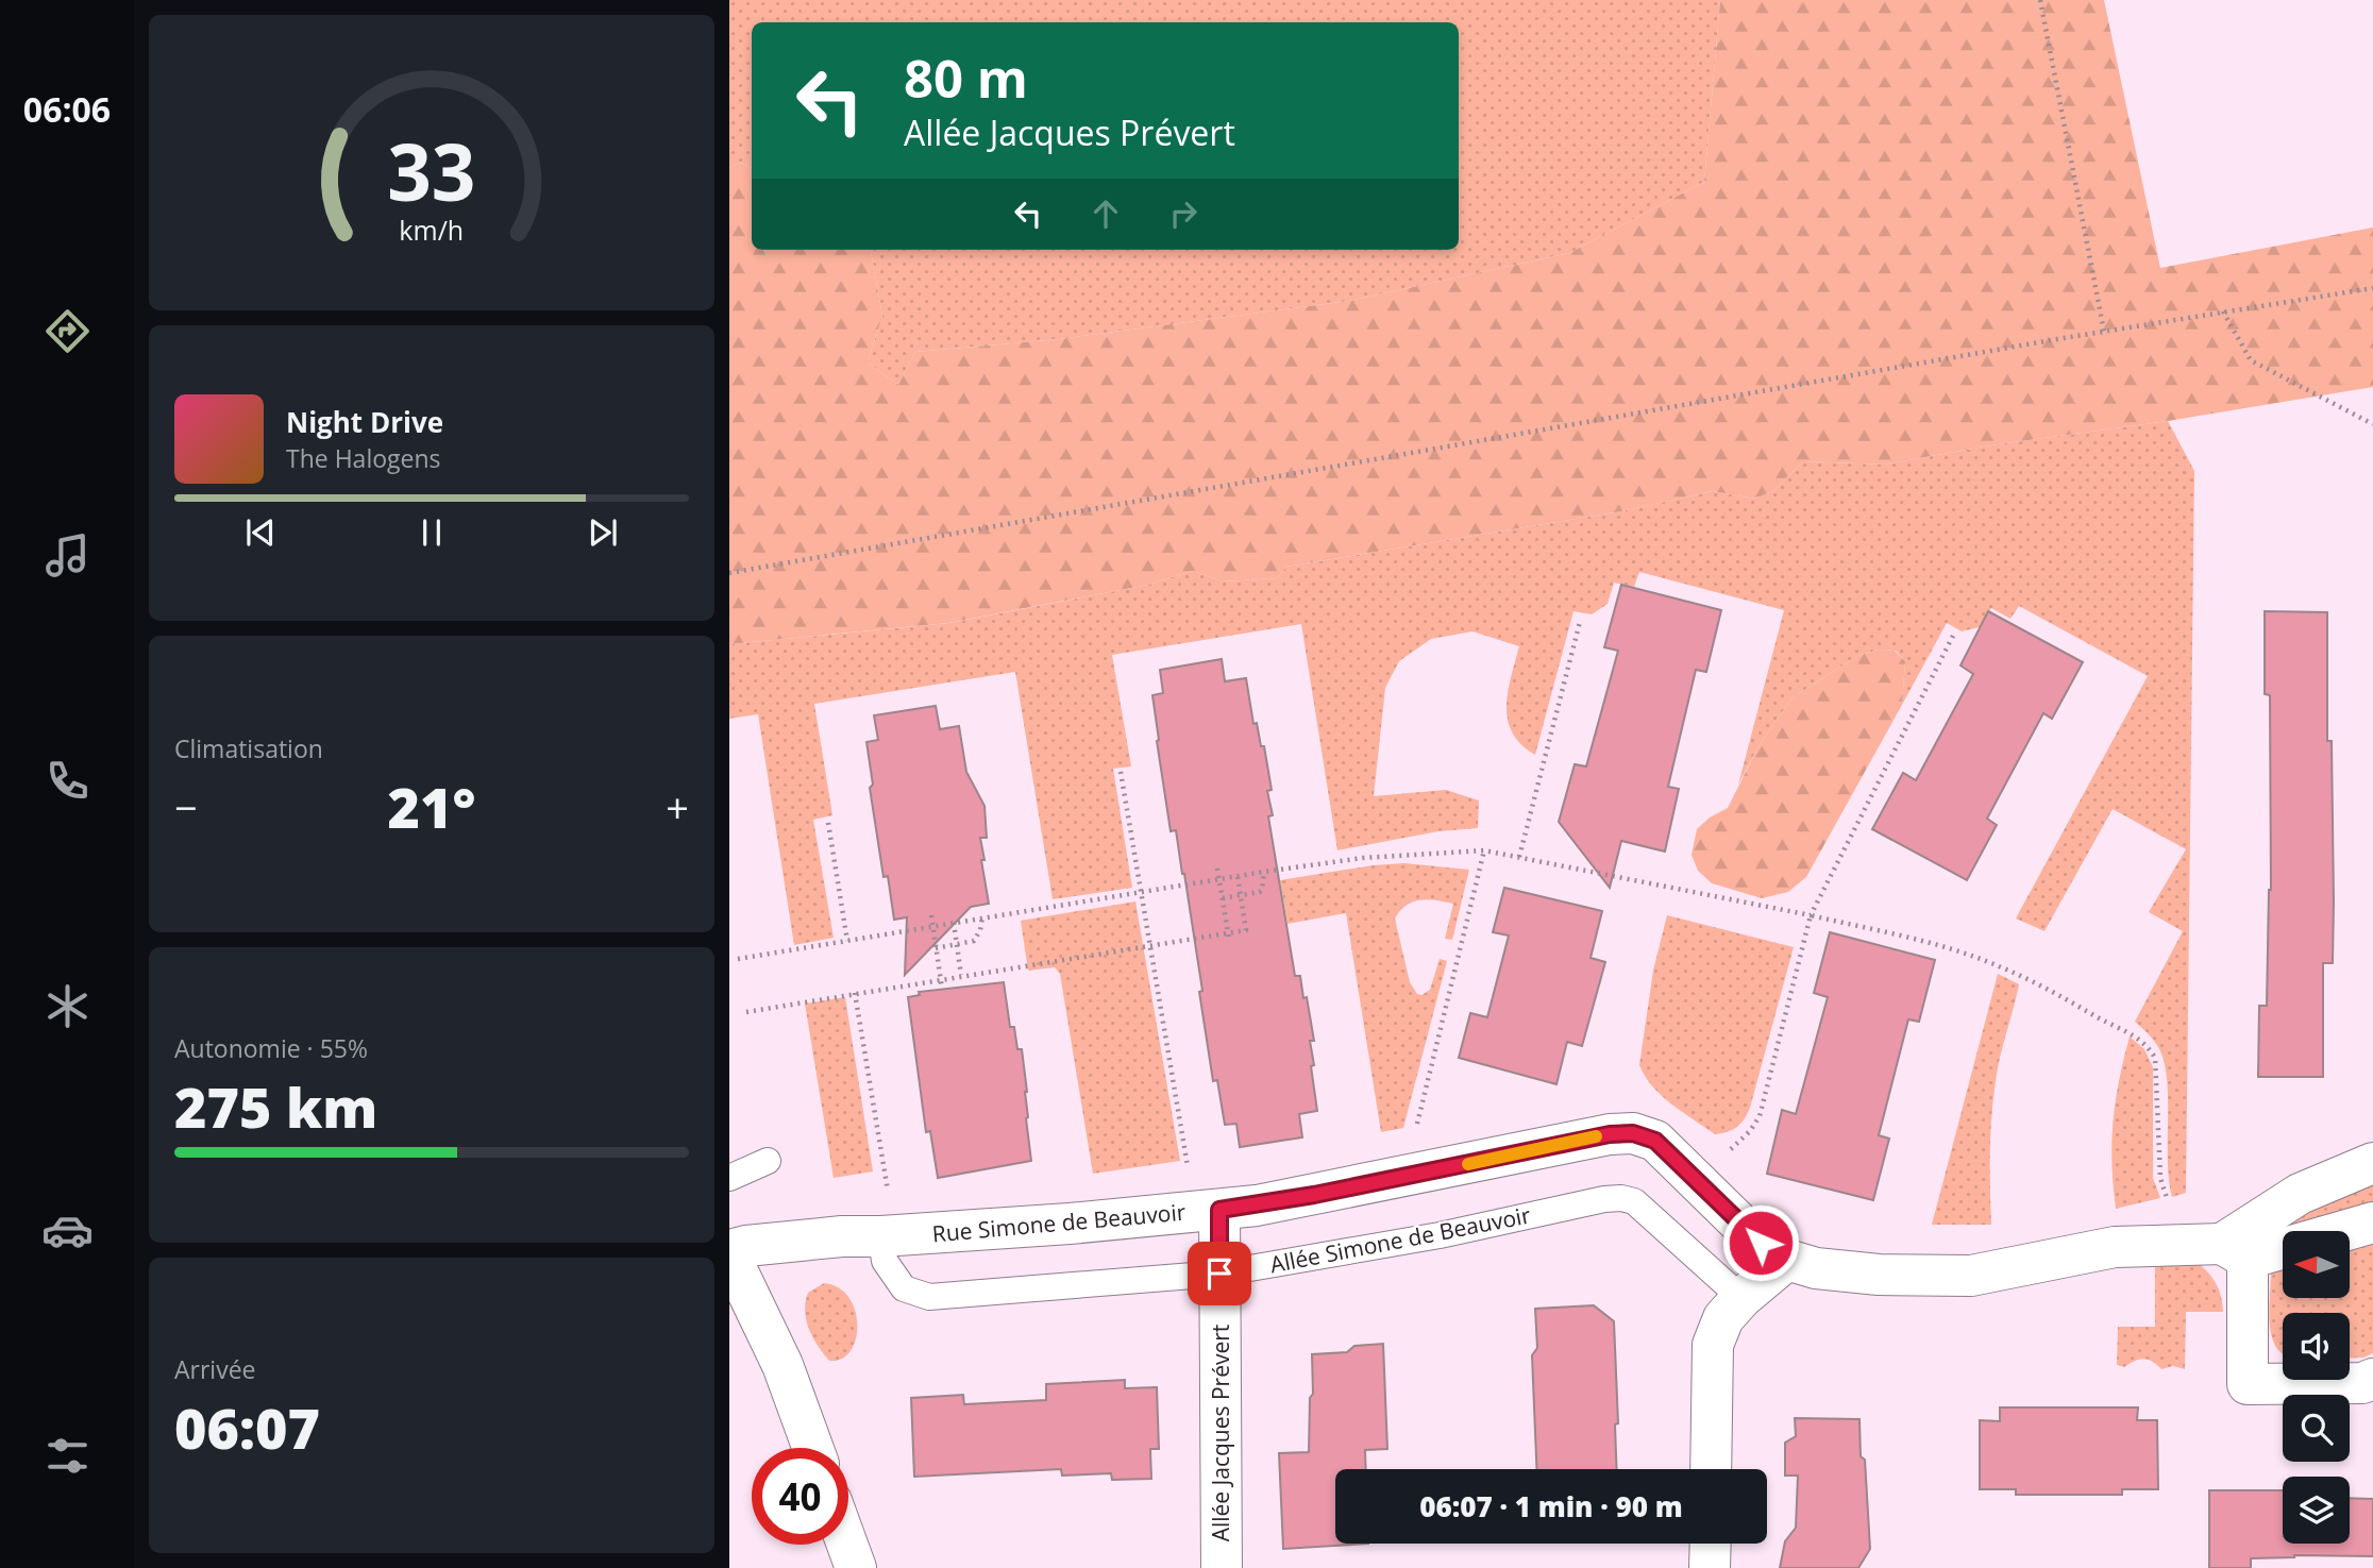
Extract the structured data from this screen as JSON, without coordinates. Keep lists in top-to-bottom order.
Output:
{
  "streets": {
    "street": ["Rue Simone de Beauvoir", "Allée Jacques Prévert"],
    "lane": ["Allée Simone de Beauvoir"]
  },
  "crossings": [
    ["Rue Simone de Beauvoir", "Allée Simone de Beauvoir"],
    ["Rue Simone de Beauvoir", "Allée Jacques Prévert"],
    ["Allée Simone de Beauvoir", "Allée Jacques Prévert"]
  ],
  "north": "left",
  "page": {
    "tabs": "06:06",
    "turn": ["80 m", "Allée Jacques Prévert"],
    "song": ["Night Drive", "The Halogens"],
    "tile": [
      "Climatisation",
      ["Autonomie · 55%", "275 km"],
      ["Arrivée", "06:07"]
    ],
    "heat": ["−", "21°", "+"],
    "limit": "40",
    "trip": "06:07 · 1 min · 90 m",
    "gauge": ["33", "km/h"]
  }
}
